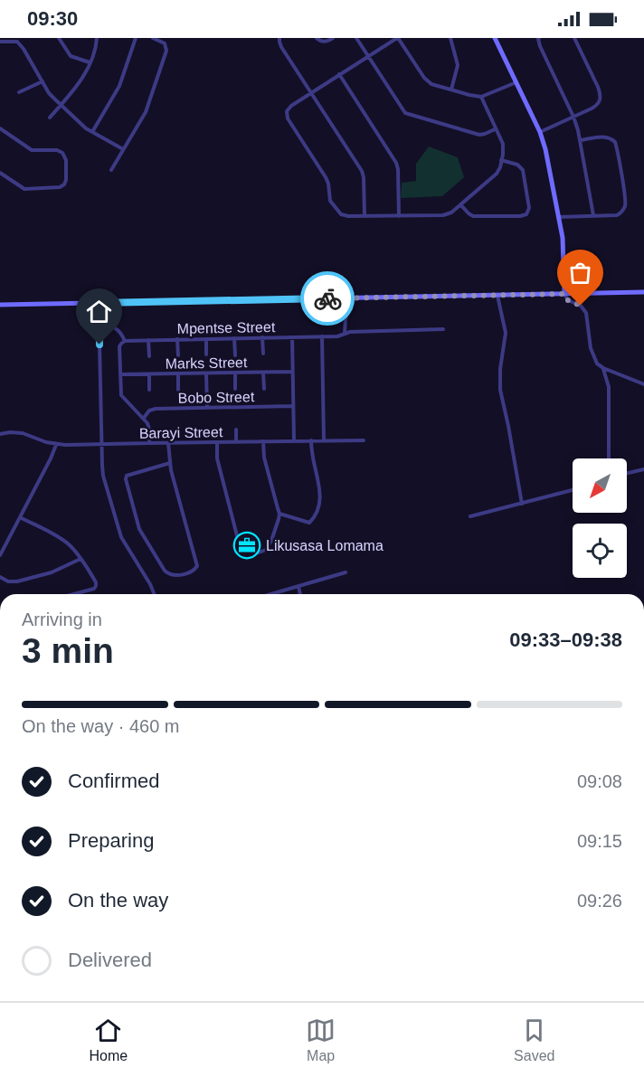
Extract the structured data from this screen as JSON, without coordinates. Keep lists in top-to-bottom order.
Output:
{
  "streets": {
    "street": [
      "Mpentse Street",
      "Marks Street",
      "Bobo Street",
      "Barayi Street"
    ]
  },
  "places": {
    "office": ["Likusasa Lomama"]
  },
  "north": "bottom left",
  "page": {
    "status": "09:30",
    "heading": ["3 min", "Arriving in", "09:33–09:38"],
    "bar": "On the way · 460 m",
    "list": [
      ["Confirmed", "09:08"],
      ["Preparing", "09:15"],
      ["On the way", "09:26"],
      "Delivered"
    ],
    "tabs": ["Home", "Map", "Saved"]
  }
}
